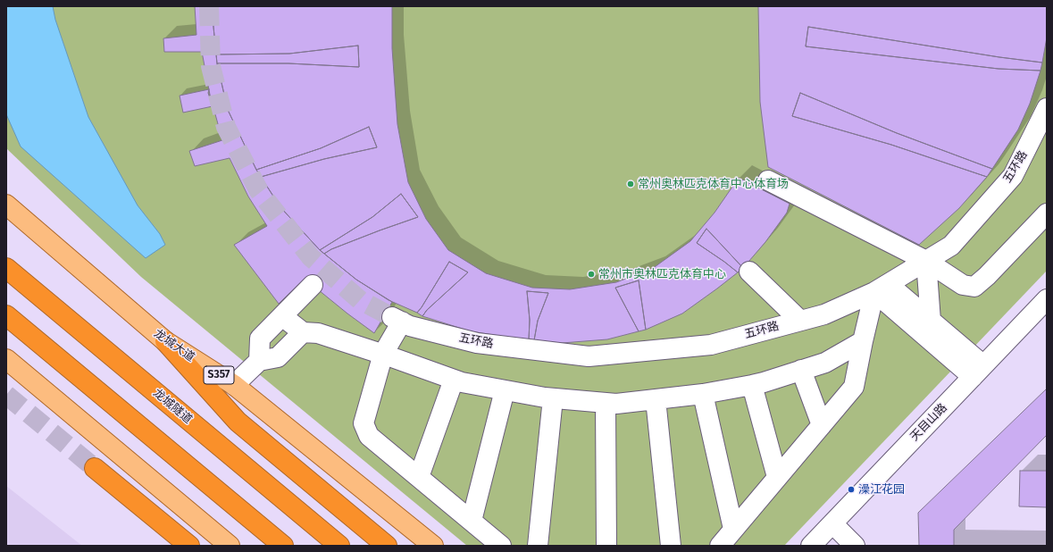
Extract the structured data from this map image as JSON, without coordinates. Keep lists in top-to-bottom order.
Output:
{
  "streets": {
    "highway": ["龙城隧道"],
    "main road": ["龙城大道", "S357"],
    "street": ["五环路", "天目山路"]
  },
  "places": ["常州奥林匹克体育中心体育场", "常州市奥林匹克体育中心", "澡江花园"]
}
